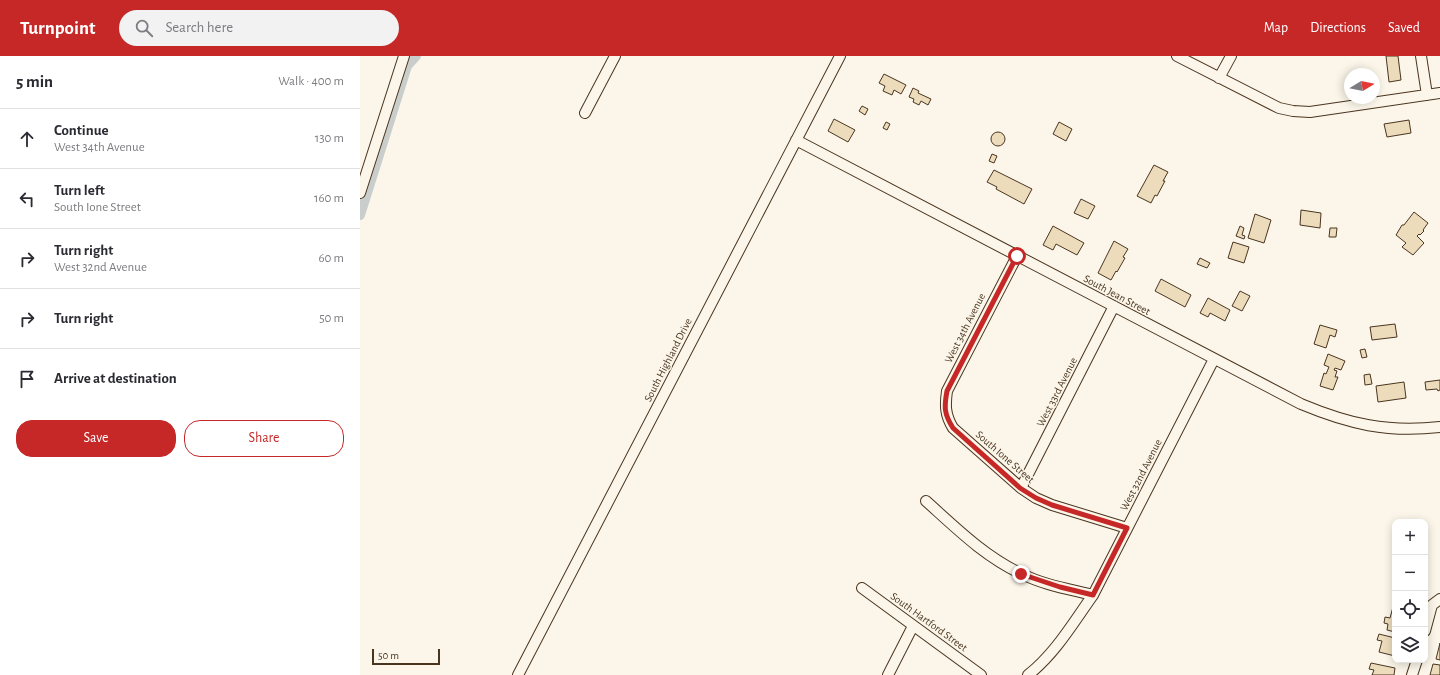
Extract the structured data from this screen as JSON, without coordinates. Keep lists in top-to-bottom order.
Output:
{
  "streets": {
    "street": [
      "South Jean Street",
      "West 34th Avenue",
      "South Highland Drive",
      "West 33rd Avenue",
      "South Ione Street",
      "West 32nd Avenue",
      "South Hartford Street"
    ]
  },
  "crossings": [
    ["South Jean Street", "West 34th Avenue"],
    ["South Jean Street", "South Highland Drive"],
    ["South Jean Street", "West 33rd Avenue"],
    ["South Jean Street", "West 32nd Avenue"],
    ["West 34th Avenue", "South Ione Street"],
    ["West 33rd Avenue", "South Ione Street"],
    ["South Ione Street", "West 32nd Avenue"]
  ],
  "scale_bar": "50 m",
  "north": "right",
  "page": {
    "header": "Turnpoint",
    "search": "Search here",
    "nav": ["Map", "Directions", "Saved"],
    "heading": ["5 min", "Walk · 400 m"],
    "list": [
      ["Continue", "West 34th Avenue", "130 m"],
      ["Turn left", "South Ione Street", "160 m"],
      ["Turn right", "West 32nd Avenue", "60 m"],
      ["Turn right", "50 m"],
      "Arrive at destination"
    ],
    "buttons": ["Save", "Share"],
    "map_buttons": ["+", "−"],
    "scale": "50 m"
  }
}
